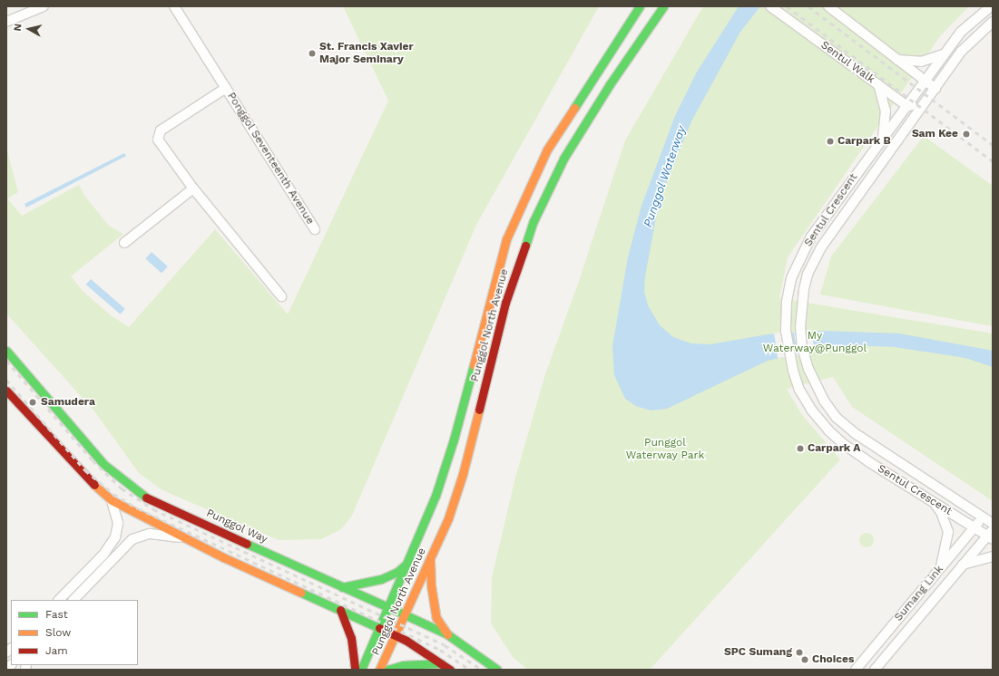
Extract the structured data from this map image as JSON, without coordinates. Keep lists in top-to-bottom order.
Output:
{
  "streets": {
    "main road": ["Punggol North Avenue", "Punggol Way"],
    "street": [
      "Sentul Walk",
      "Ponggol Seventeenth Avenue",
      "Sentul Crescent",
      "Sumang Link"
    ]
  },
  "crossings": [
    ["Sentul Walk", "Sentul Crescent"],
    ["Sentul Crescent", "Sumang Link"],
    ["Punggol North Avenue", "Punggol Way"]
  ],
  "water": ["Punggol Waterway"],
  "parks": ["My Waterway@Punggol", "Punggol Waterway Park"],
  "places": [
    "St. Francis Xavier Major Seminary",
    "Sam Kee",
    "Carpark B",
    "Samudera",
    "Carpark A",
    "SPC Sumang",
    "Choices"
  ],
  "legend": ["Fast", "Slow", "Jam"],
  "north": "left"
}
